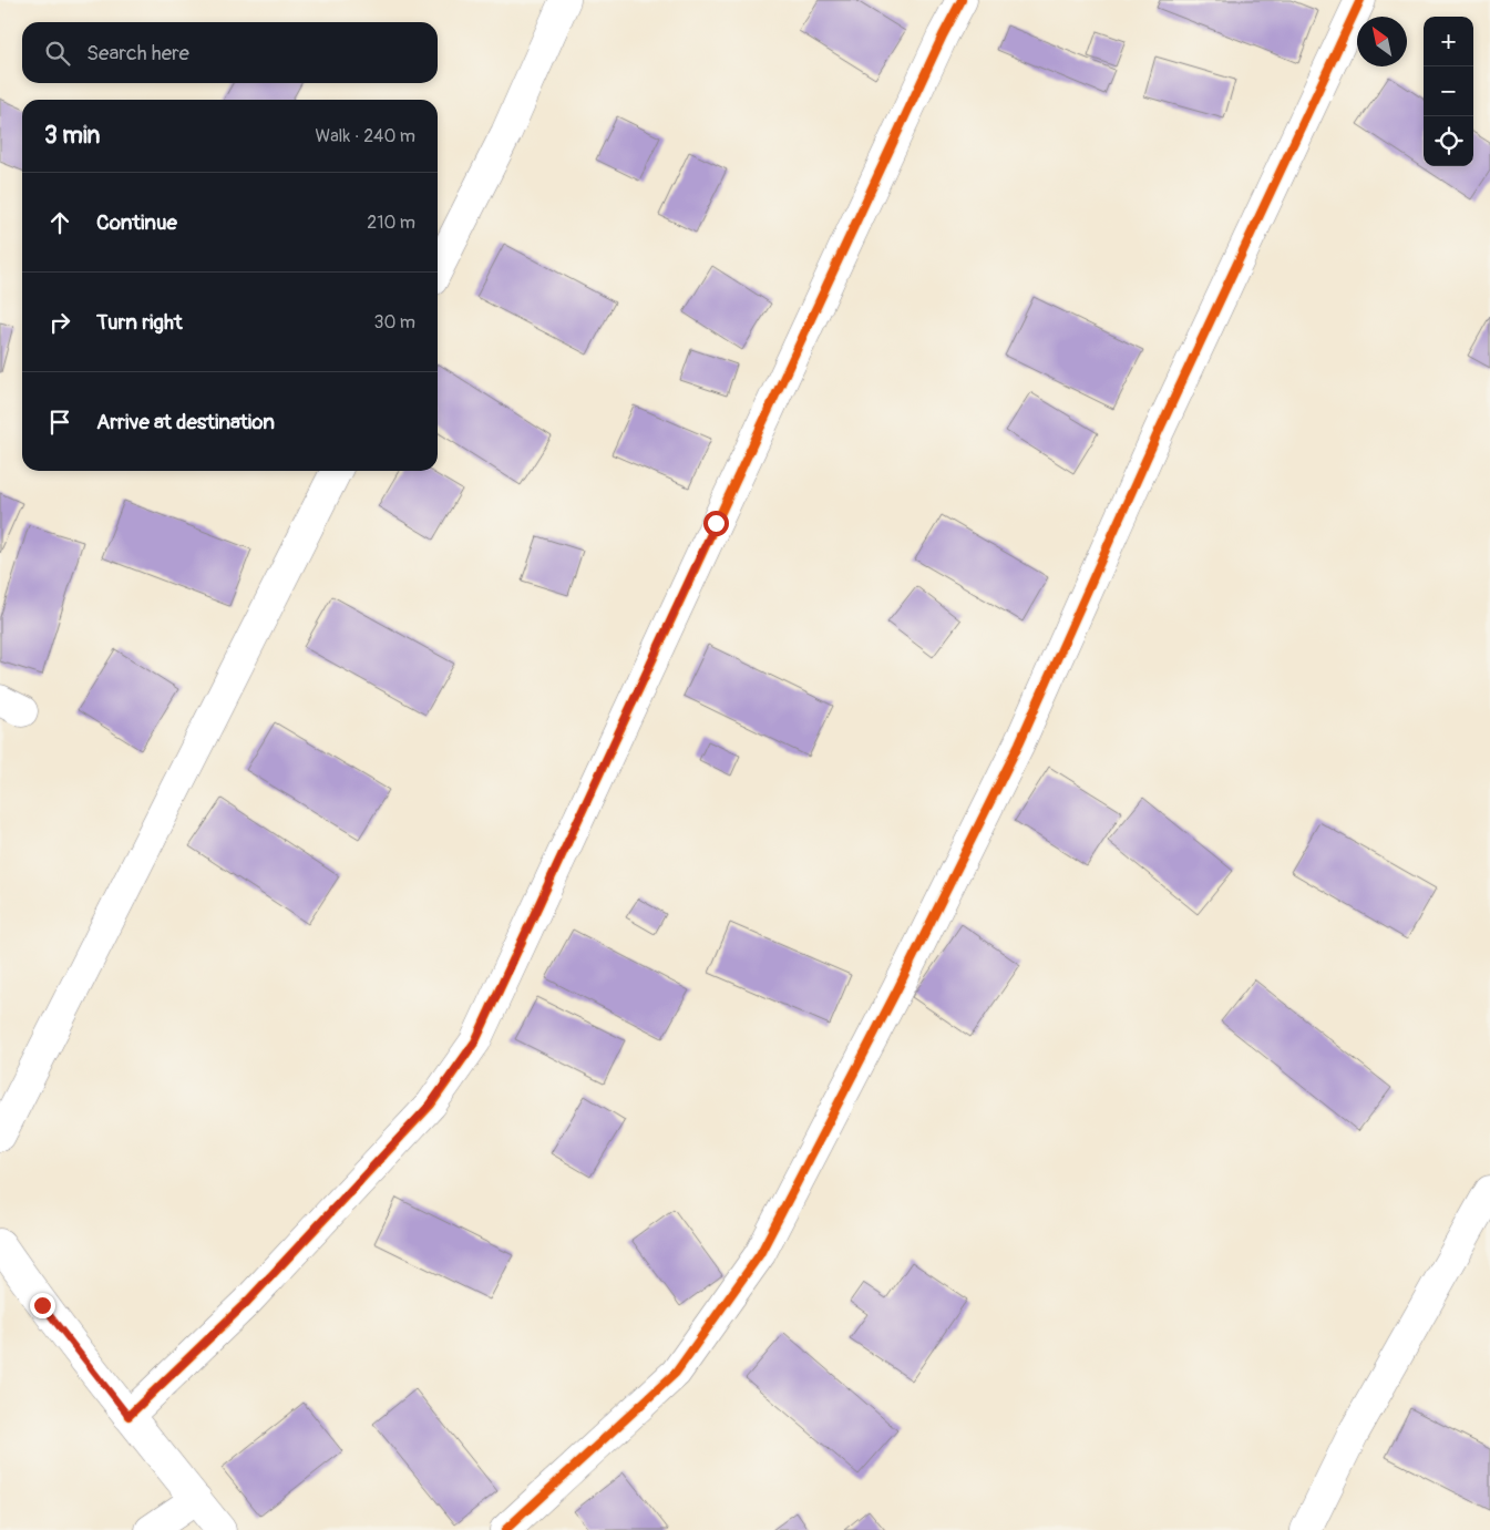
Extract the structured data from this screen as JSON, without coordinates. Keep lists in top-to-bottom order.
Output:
{
  "north": "top left",
  "page": {
    "map_buttons": ["+", "−"],
    "search": "Search here",
    "heading": ["3 min", "Walk · 240 m"],
    "list": [
      ["Continue", "210 m"],
      ["Turn right", "30 m"],
      "Arrive at destination"
    ]
  }
}
